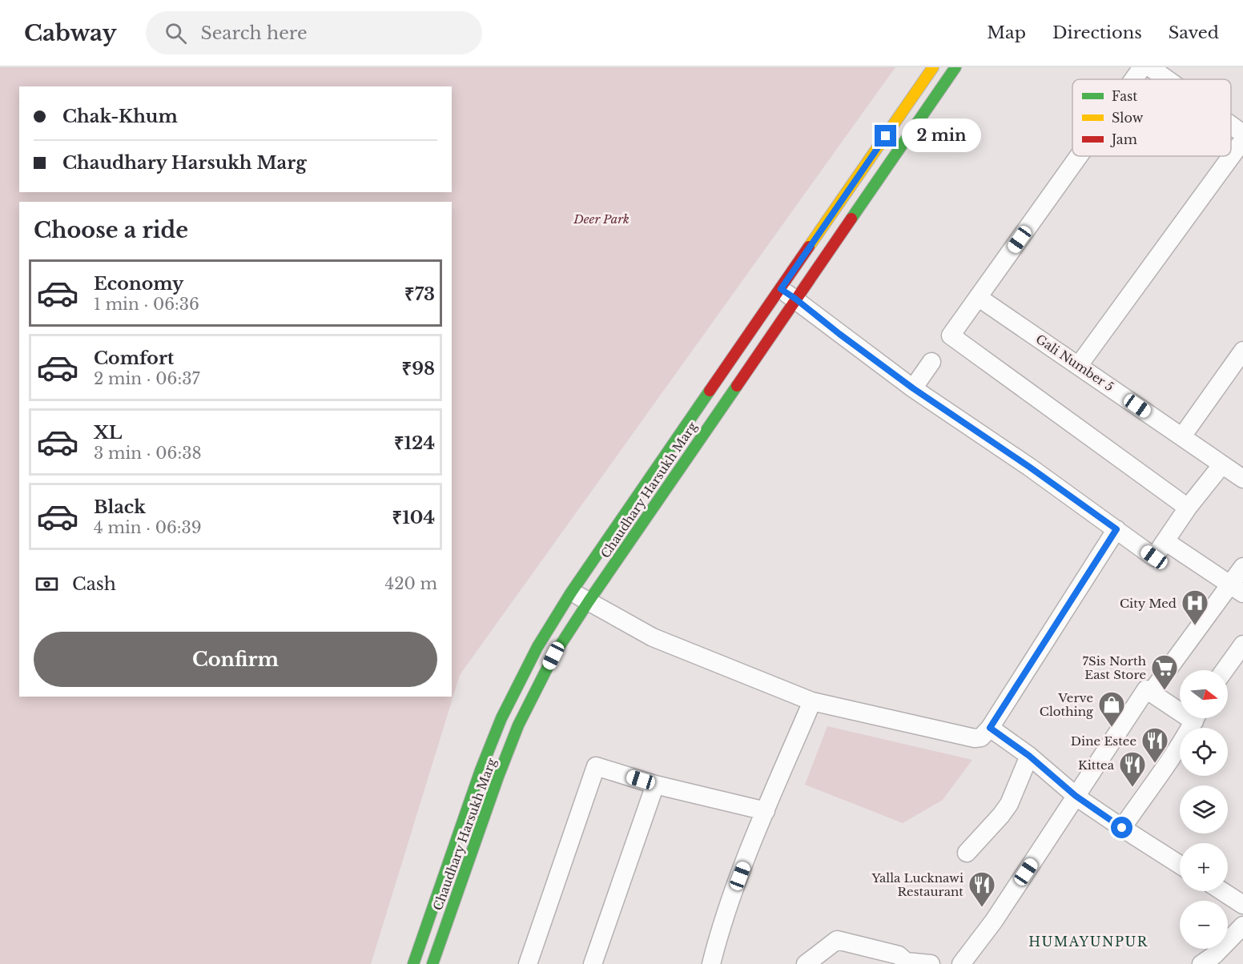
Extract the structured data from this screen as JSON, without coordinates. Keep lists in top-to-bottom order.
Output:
{
  "streets": {
    "street": ["Gali Number 5", "Chaudhary Harsukh Marg"]
  },
  "districts": ["HUMAYUNPUR"],
  "parks": ["Deer Park"],
  "places": {
    "hospital": ["City Med"],
    "supermarket": ["7Sis North East Store"],
    "shop": ["Verve Clothing"],
    "restaurant": ["Dine Estee", "Kittea", "Yalla Lucknawi Restaurant"]
  },
  "legend": ["Fast", "Slow", "Jam"],
  "north": "right",
  "page": {
    "header": "Cabway",
    "search": "Search here",
    "nav": ["Map", "Directions", "Saved"],
    "banner": ["Chak-Khum", "Chaudhary Harsukh Marg"],
    "bubble": "2 min",
    "heading": "Choose a ride",
    "list": [
      {
        "name": "Economy",
        "note": "1 min · 06:36",
        "value": "₹73"
      },
      {
        "name": "Comfort",
        "note": "2 min · 06:37",
        "value": "₹98"
      },
      {
        "name": "XL",
        "note": "3 min · 06:38",
        "value": "₹124"
      },
      {
        "name": "Black",
        "note": "4 min · 06:39",
        "value": "₹104"
      }
    ],
    "pay": ["Cash", "420 m"],
    "buttons": "Confirm",
    "map_buttons": ["+", "−"]
  }
}
